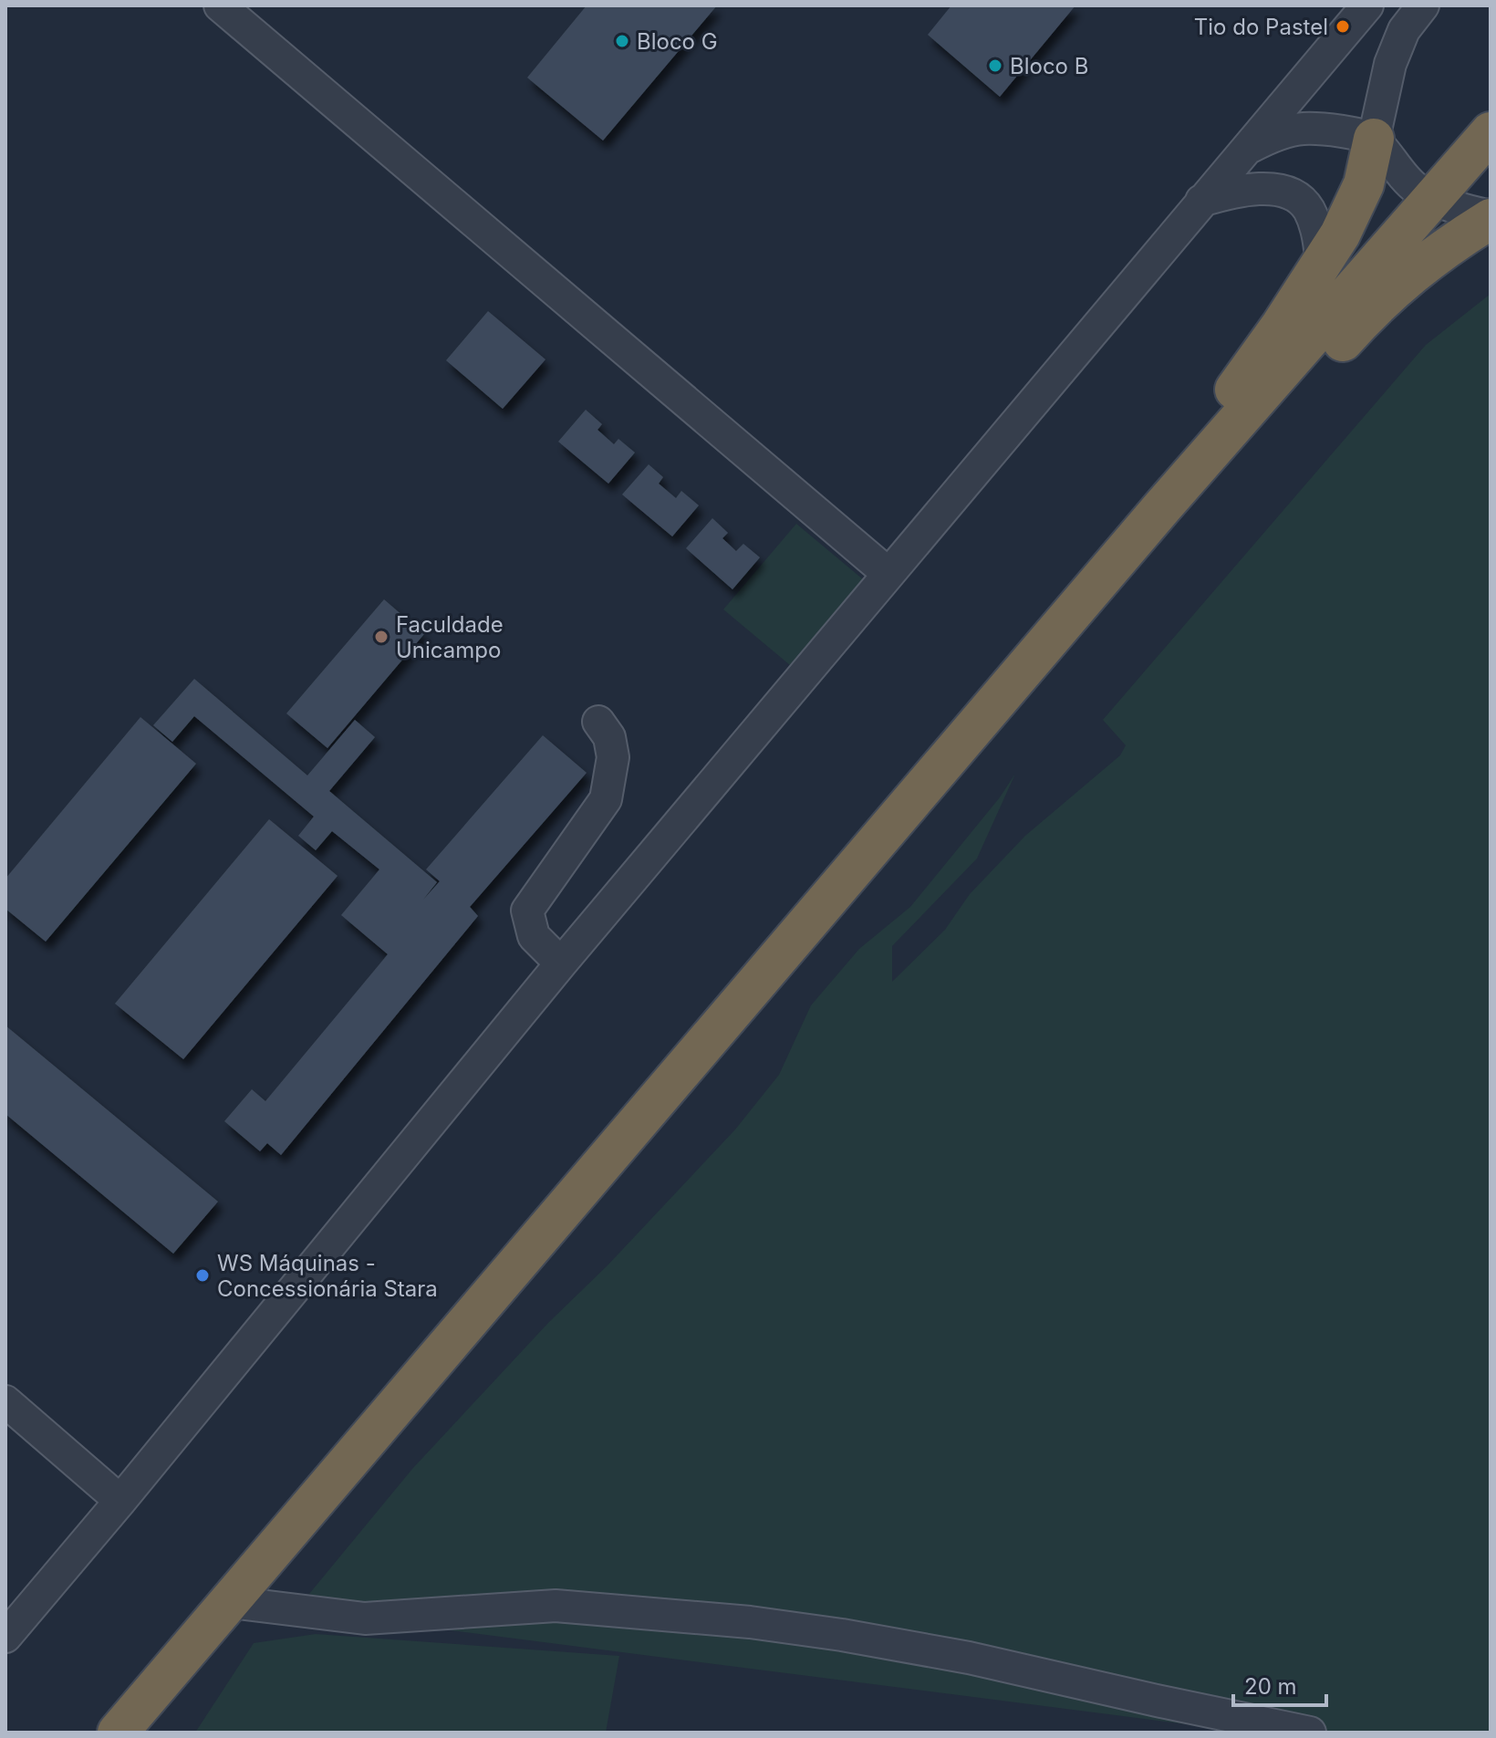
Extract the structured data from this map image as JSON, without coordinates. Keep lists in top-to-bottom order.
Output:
{
  "places": [
    "Tio do Pastel",
    "Bloco G",
    "Bloco B",
    "Faculdade Unicampo",
    "WS Máquinas - Concessionária Stara"
  ],
  "scale_bar": "20 m"
}
